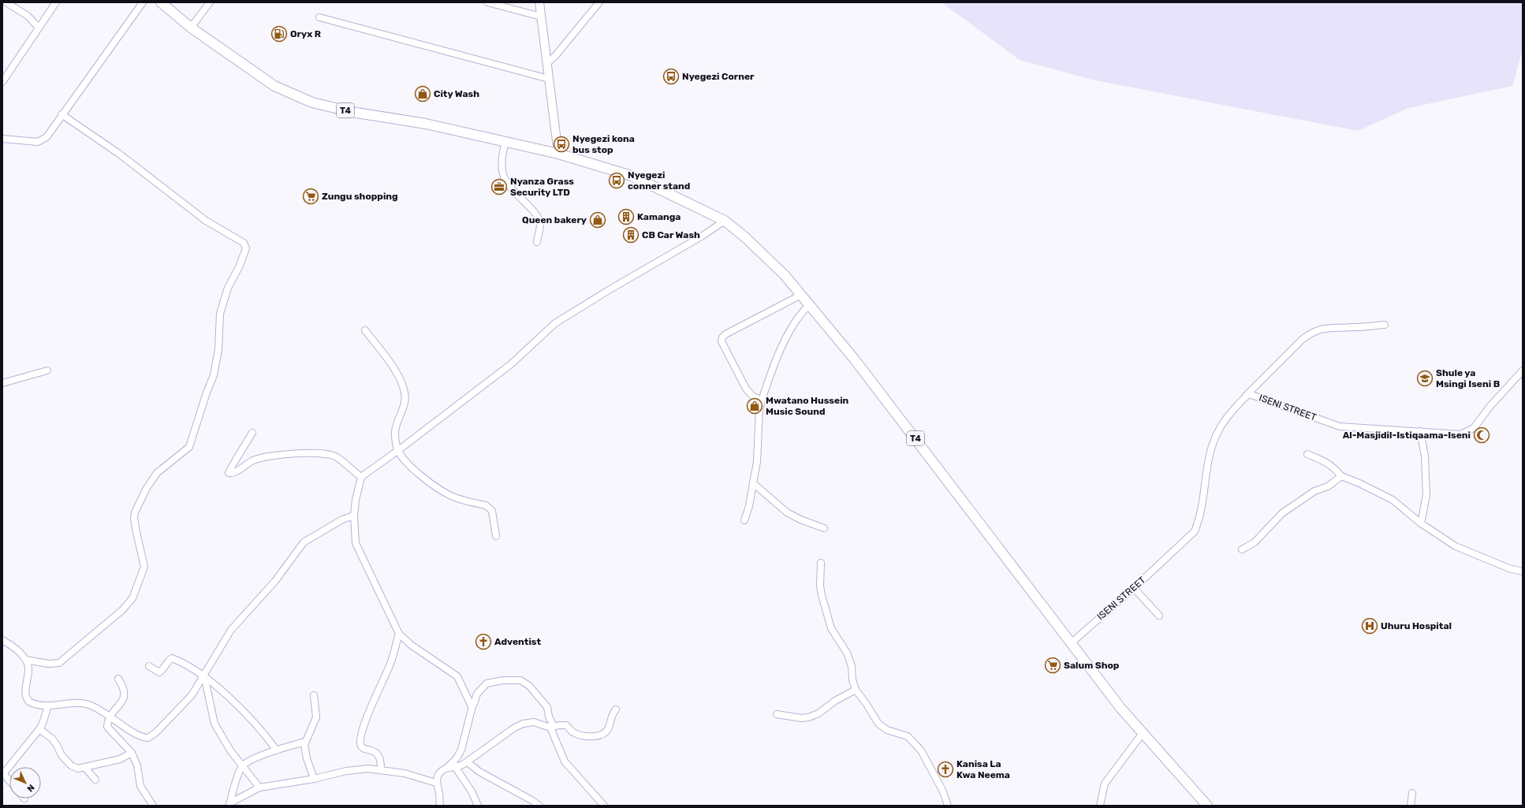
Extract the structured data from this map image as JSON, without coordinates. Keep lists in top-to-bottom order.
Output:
{
  "streets": {
    "highway": ["T4"],
    "street": ["ISENI STREET"]
  },
  "crossings": [
    ["T4", "ISENI STREET"]
  ],
  "places": {
    "fuel station": ["Oryx R"],
    "bus stop": ["Nyegezi Corner", "Nyegezi kona bus stop", "Nyegezi conner stand"],
    "shop": ["City Wash", "Queen bakery", "Mwatano Hussein Music Sound"],
    "office": ["Nyanza Grass Security LTD"],
    "supermarket": ["Zungu shopping", "Salum Shop"],
    "building": ["Kamanga", "CB Car Wash"],
    "school or university": ["Shule ya Msingi Iseni B"],
    "mosque": ["Al-Masjidil-Istiqaama-Iseni"],
    "hospital": ["Uhuru Hospital"],
    "church": ["Adventist", "Kanisa La Kwa Neema"]
  },
  "north": "bottom right"
}
